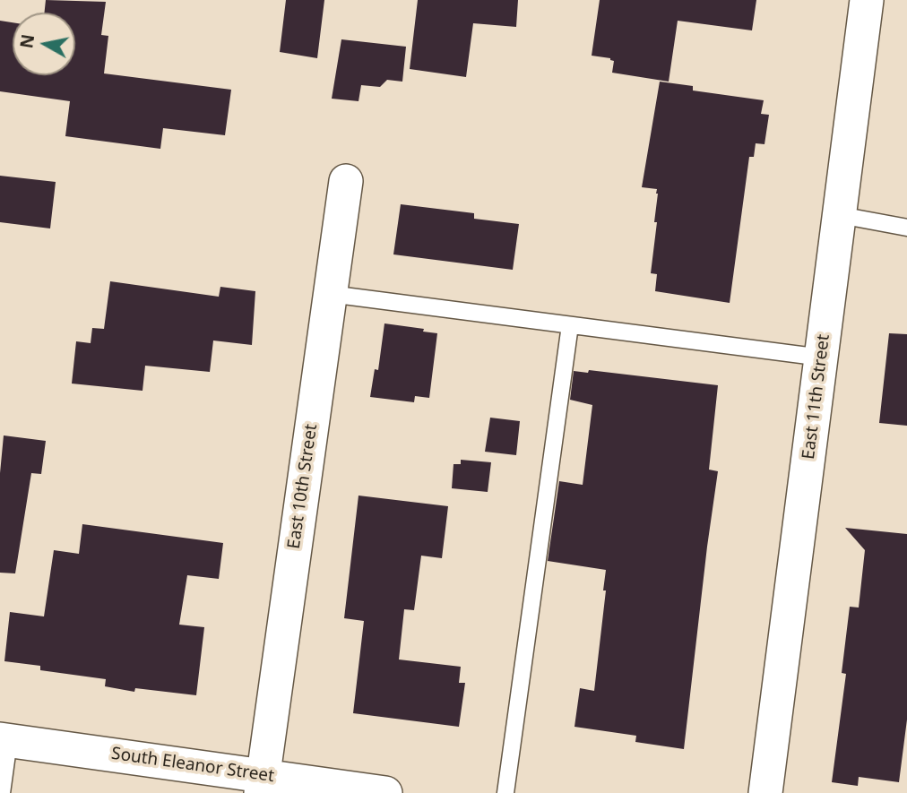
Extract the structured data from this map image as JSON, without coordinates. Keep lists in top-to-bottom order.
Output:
{
  "streets": {
    "street": ["East 11th Street", "East 10th Street", "South Eleanor Street"]
  },
  "crossings": [
    ["East 10th Street", "South Eleanor Street"]
  ],
  "north": "left"
}
